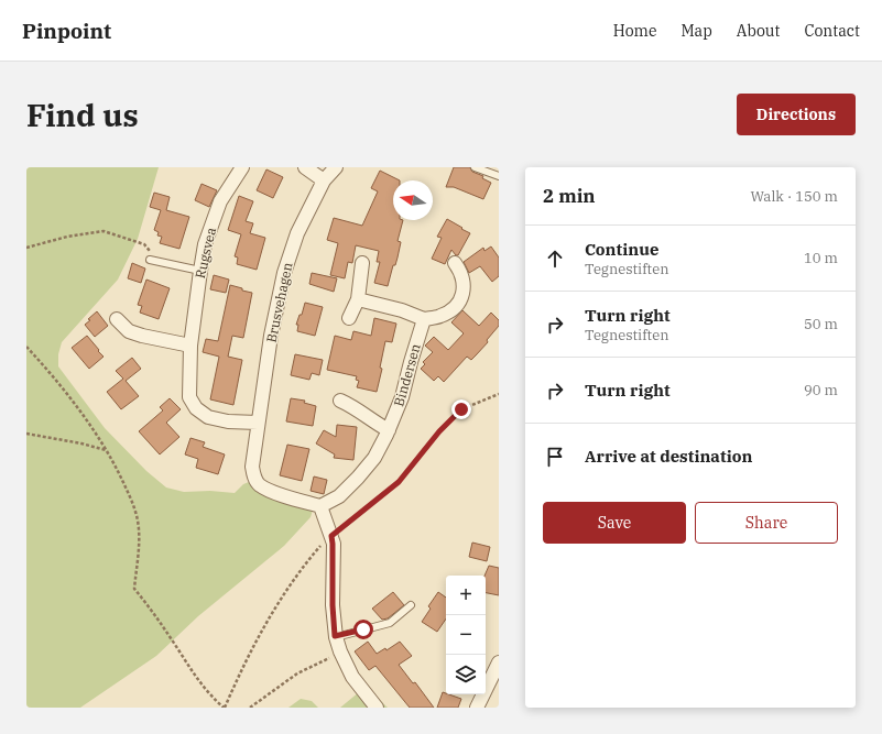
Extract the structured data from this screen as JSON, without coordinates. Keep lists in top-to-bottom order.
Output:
{
  "streets": {
    "street": ["Rugsvea", "Brusvehagen", "Bindersen"]
  },
  "crossings": [
    ["Rugsvea", "Brusvehagen"],
    ["Brusvehagen", "Bindersen"]
  ],
  "north": "left",
  "page": {
    "header": "Pinpoint",
    "nav": [
      "Home",
      "Map",
      "About",
      "Contact"
    ],
    "buttons": [
      "Directions",
      ["Save", "Share"]
    ],
    "title": "Find us",
    "heading": ["2 min", "Walk · 150 m"],
    "list": [
      ["Continue", "Tegnestiften", "10 m"],
      ["Turn right", "Tegnestiften", "50 m"],
      ["Turn right", "90 m"],
      "Arrive at destination"
    ],
    "map_buttons": ["+", "−"]
  }
}
